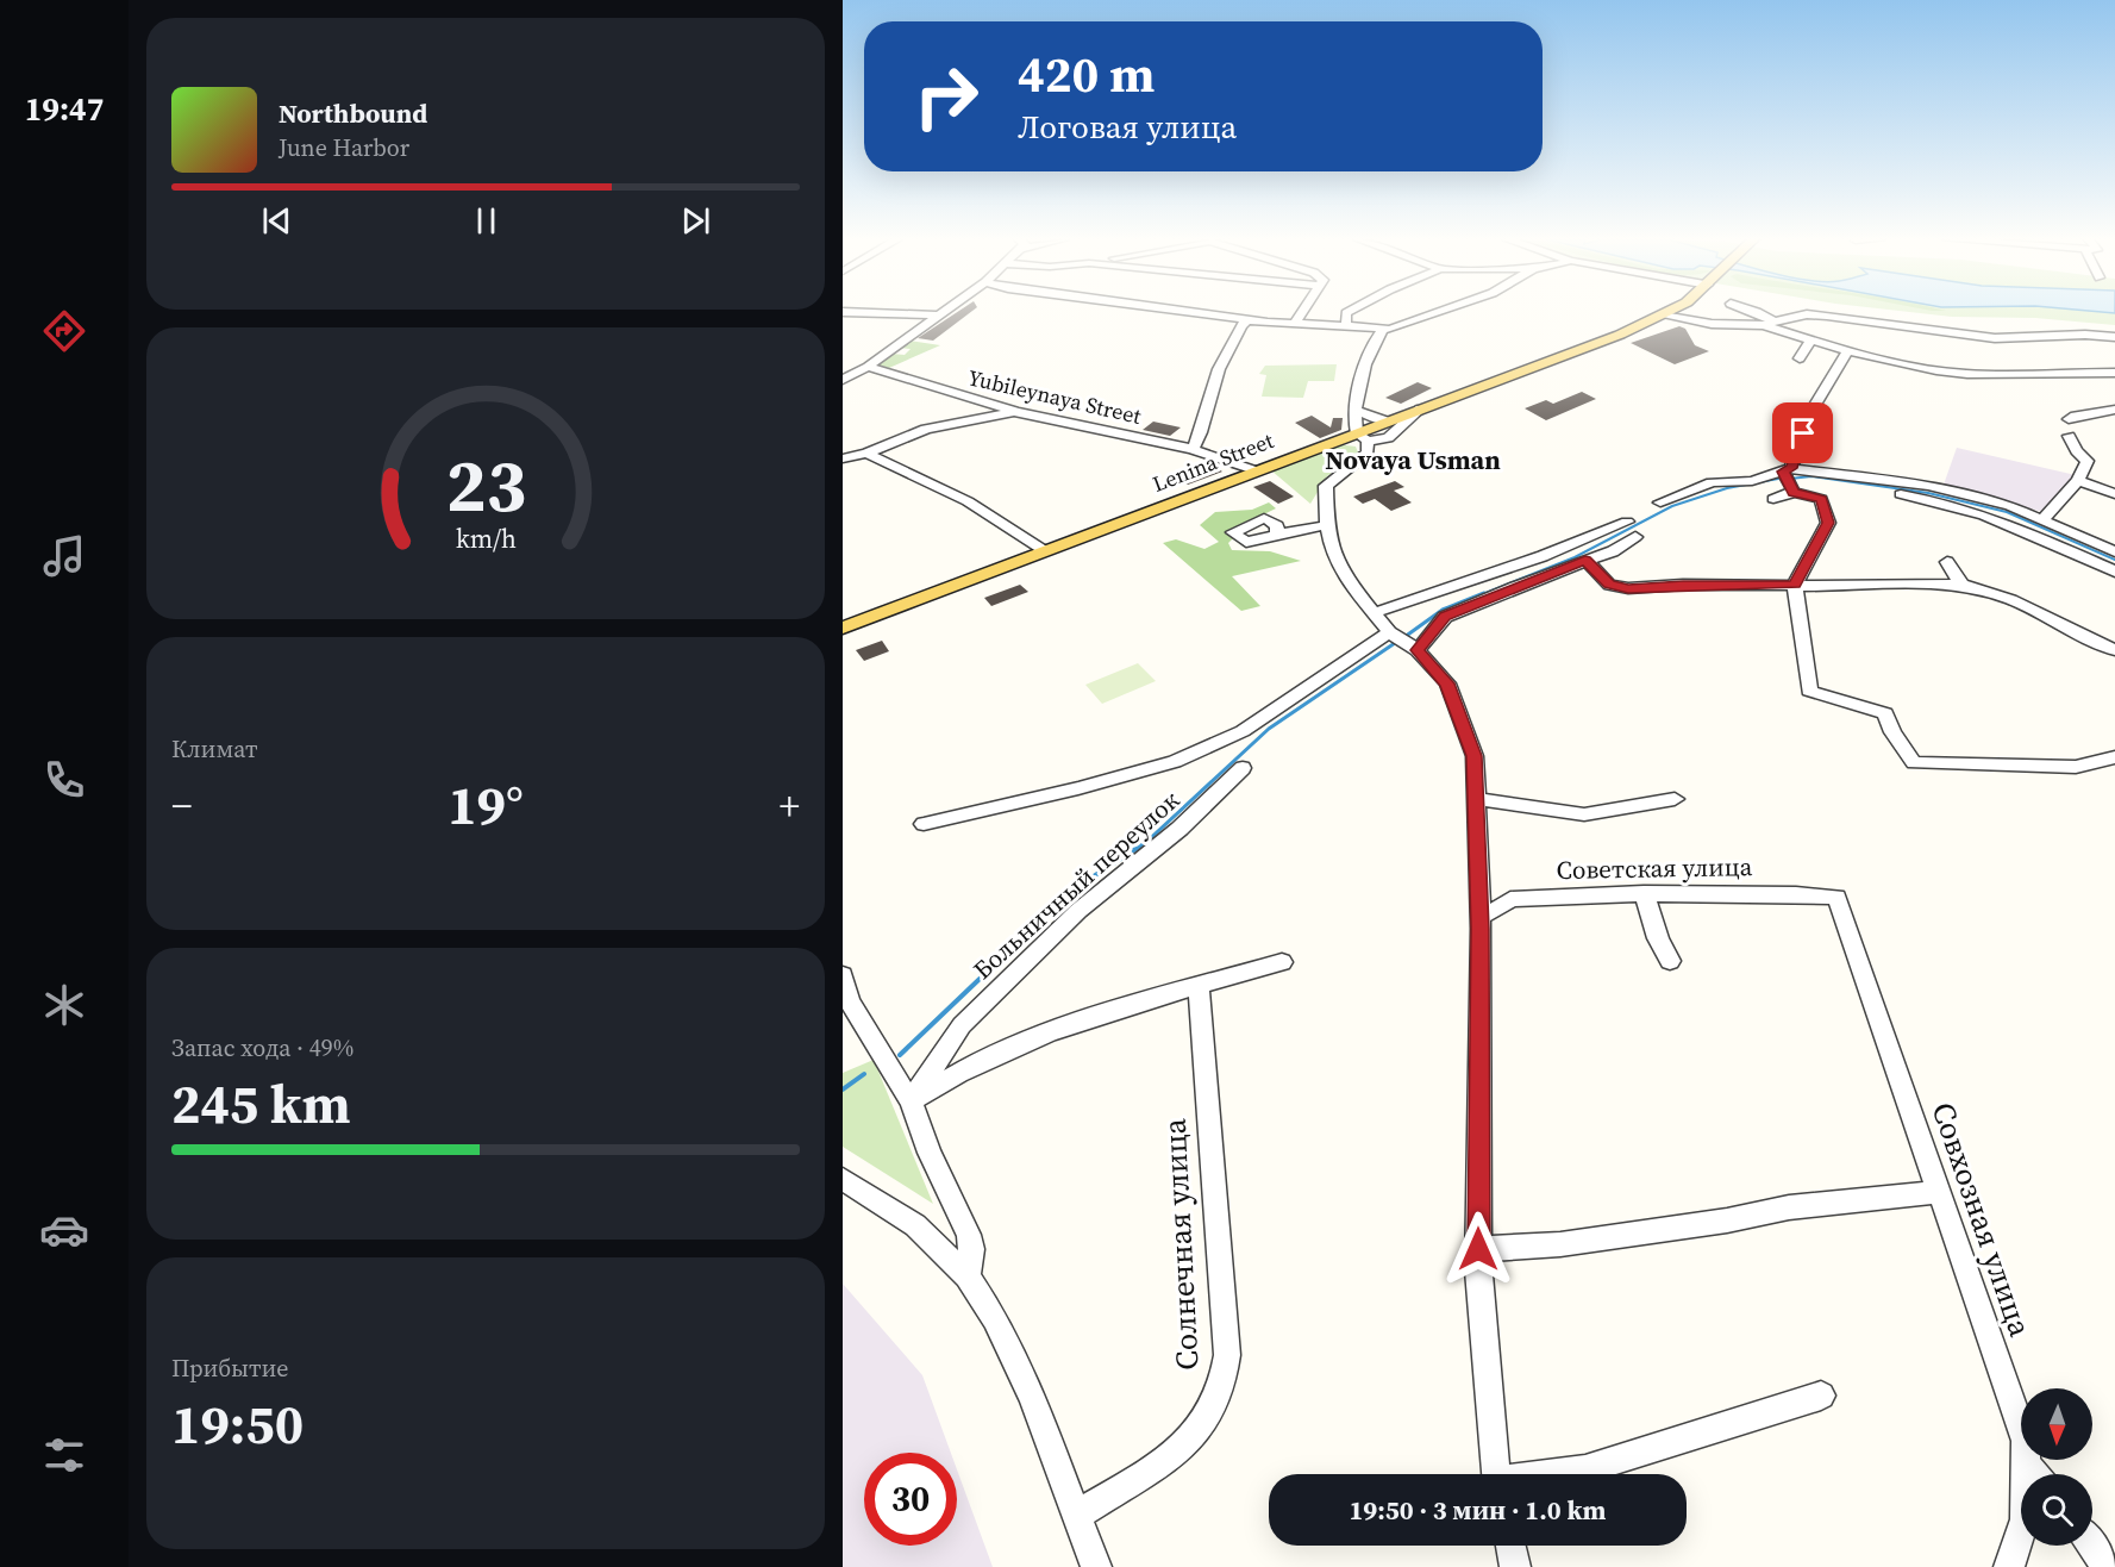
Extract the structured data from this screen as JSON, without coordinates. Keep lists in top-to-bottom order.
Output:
{
  "streets": {
    "main road": ["Lenina Street"],
    "street": [
      "Yubileynaya Street",
      "Советская улица",
      "Больничный переулок",
      "Совхозная улица",
      "Солнечная улица"
    ]
  },
  "crossings": [
    ["Yubileynaya Street", "Lenina Street"],
    ["Советская улица", "Совхозная улица"]
  ],
  "districts": ["Novaya Usman"],
  "north": "bottom",
  "page": {
    "tabs": "19:47",
    "turn": ["420 m", "Логовая улица"],
    "song": ["Northbound", "June Harbor"],
    "tile": [
      "Климат",
      ["Запас хода · 49%", "245 km"],
      ["Прибытие", "19:50"]
    ],
    "heat": ["−", "19°", "+"],
    "limit": "30",
    "trip": "19:50 · 3 мин · 1.0 km",
    "gauge": ["23", "km/h"]
  }
}
